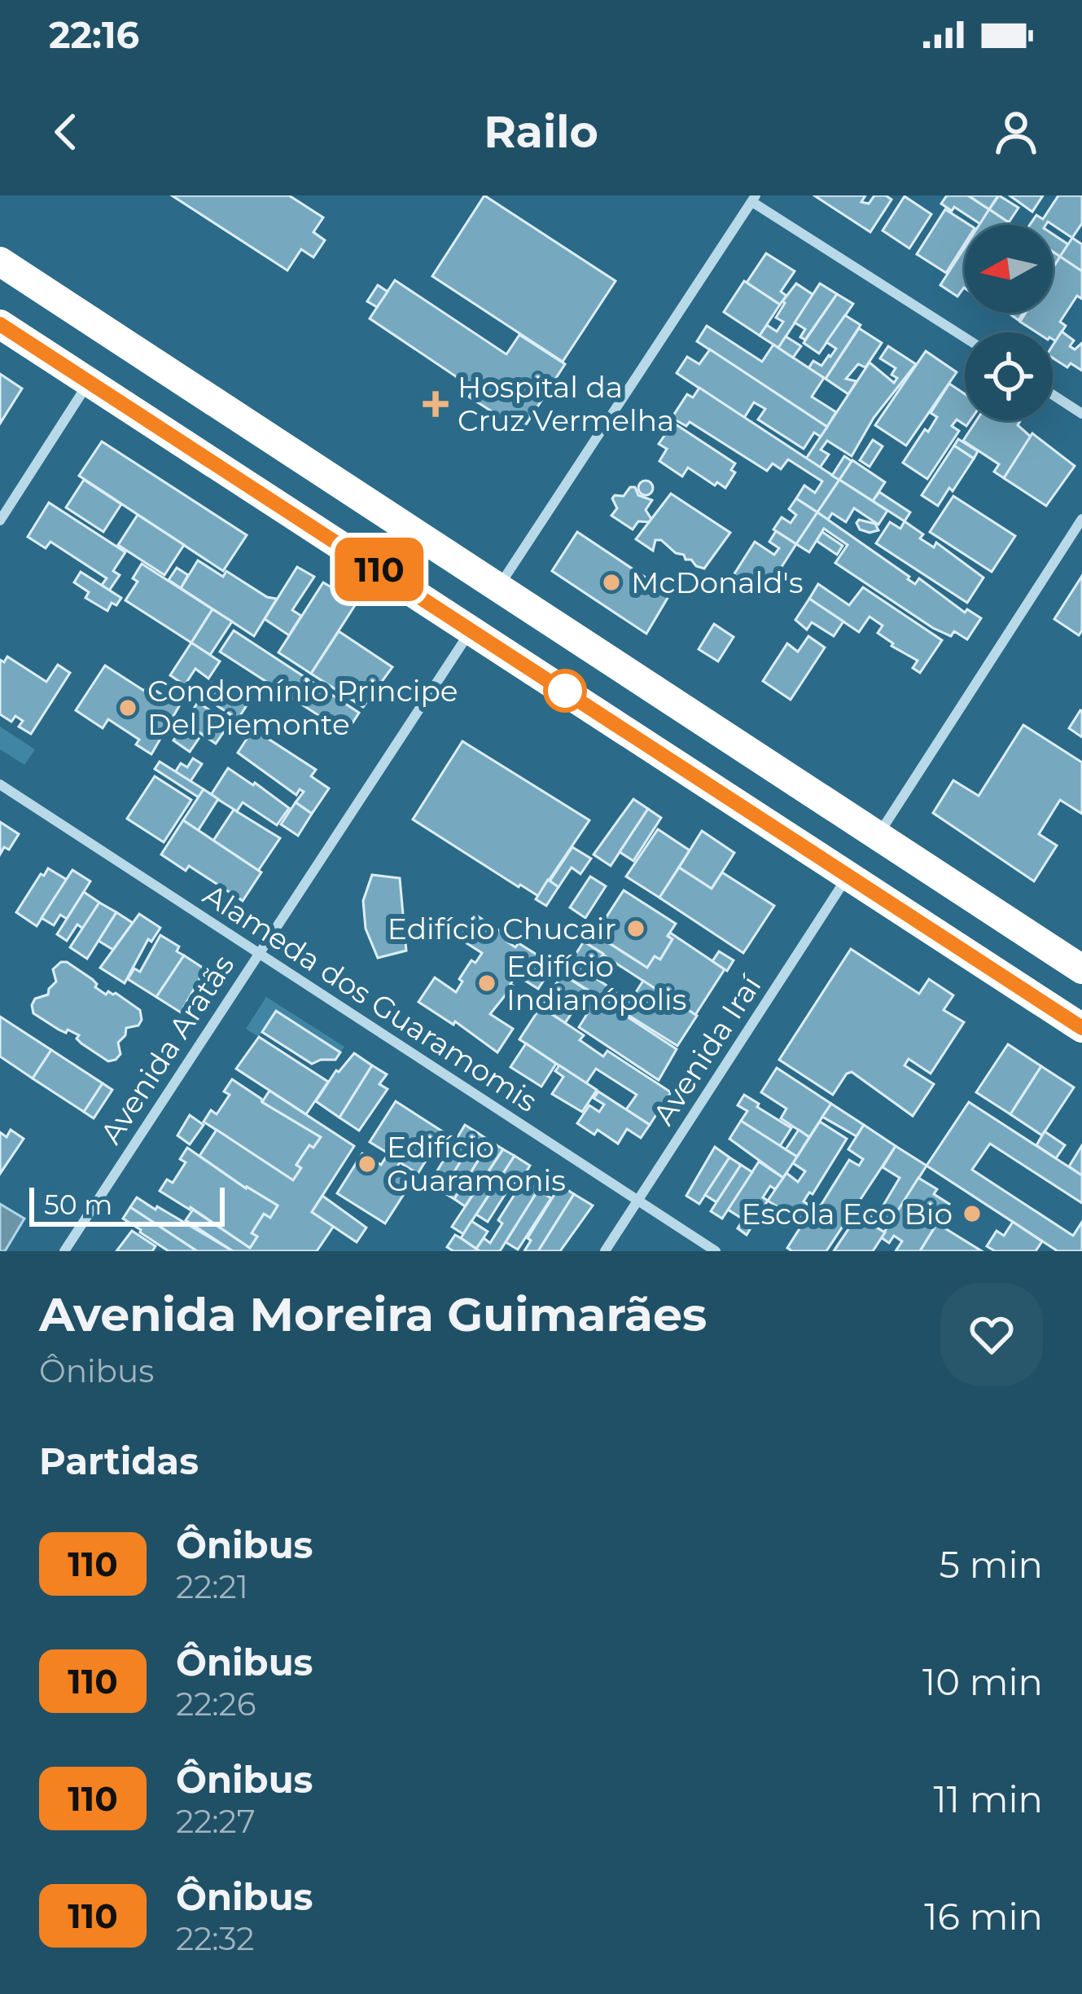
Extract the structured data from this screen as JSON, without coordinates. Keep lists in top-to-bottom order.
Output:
{
  "streets": {
    "street": ["Alameda dos Guaramomis", "Avenida Aratãs", "Avenida Iraí"]
  },
  "crossings": [
    ["Alameda dos Guaramomis", "Avenida Aratãs"],
    ["Alameda dos Guaramomis", "Avenida Iraí"]
  ],
  "places": {
    "health": ["Hospital da Cruz Vermelha"],
    "other": [
      "McDonald's",
      "Condomínio Principe Del Piemonte",
      "Edifício Chucair",
      "Edifício Indianópolis",
      "Edifício Guaramonis",
      "Escola Eco Bio"
    ]
  },
  "lines": ["bus line 110"],
  "scale_bar": "50 m",
  "north": "left",
  "page": {
    "status": "22:16",
    "header": "Railo",
    "on_map": "110",
    "scale": "50 m",
    "heading": [
      ["Avenida Moreira Guimarães", "Ônibus"],
      "Partidas"
    ],
    "list": [
      {
        "mark": "110",
        "name": "Ônibus",
        "note": "22:21",
        "value": "5 min"
      },
      {
        "mark": "110",
        "name": "Ônibus",
        "note": "22:26",
        "value": "10 min"
      },
      {
        "mark": "110",
        "name": "Ônibus",
        "note": "22:27",
        "value": "11 min"
      },
      {
        "mark": "110",
        "name": "Ônibus",
        "note": "22:32",
        "value": "16 min"
      }
    ]
  }
}
